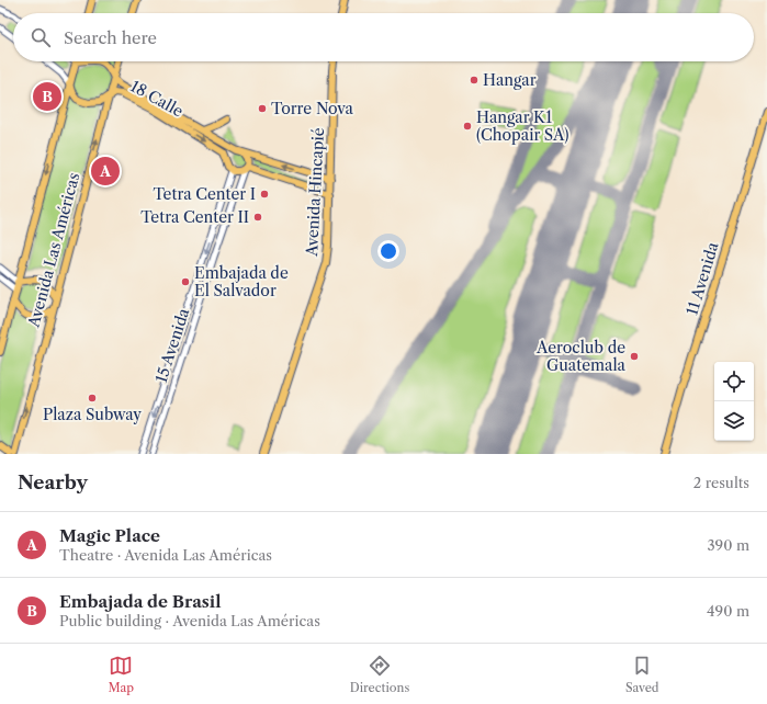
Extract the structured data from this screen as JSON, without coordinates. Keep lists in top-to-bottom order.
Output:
{
  "streets": {
    "main road": [
      "18 Calle",
      "Avenida Hincapié",
      "Avenida Las Américas",
      "11 Avenida"
    ],
    "street": ["15 Avenida"]
  },
  "crossings": [
    ["18 Calle", "Avenida Las Américas"],
    ["18 Calle", "15 Avenida"]
  ],
  "places": [
    "Hangar",
    "Torre Nova",
    "Hangar K1 (Chopair SA)",
    "Tetra Center I",
    "Tetra Center II",
    "Embajada de El Salvador",
    "Aeroclub de Guatemala",
    "Plaza Subway"
  ],
  "page": {
    "search": "Search here",
    "pins": ["B", "A"],
    "heading": ["Nearby", "2 results"],
    "list": [
      {
        "mark": "A",
        "name": "Magic Place",
        "note": "Theatre · Avenida Las Américas",
        "value": "390 m"
      },
      {
        "mark": "B",
        "name": "Embajada de Brasil",
        "note": "Public building · Avenida Las Américas",
        "value": "490 m"
      }
    ],
    "nav": ["Map", "Directions", "Saved"]
  }
}
